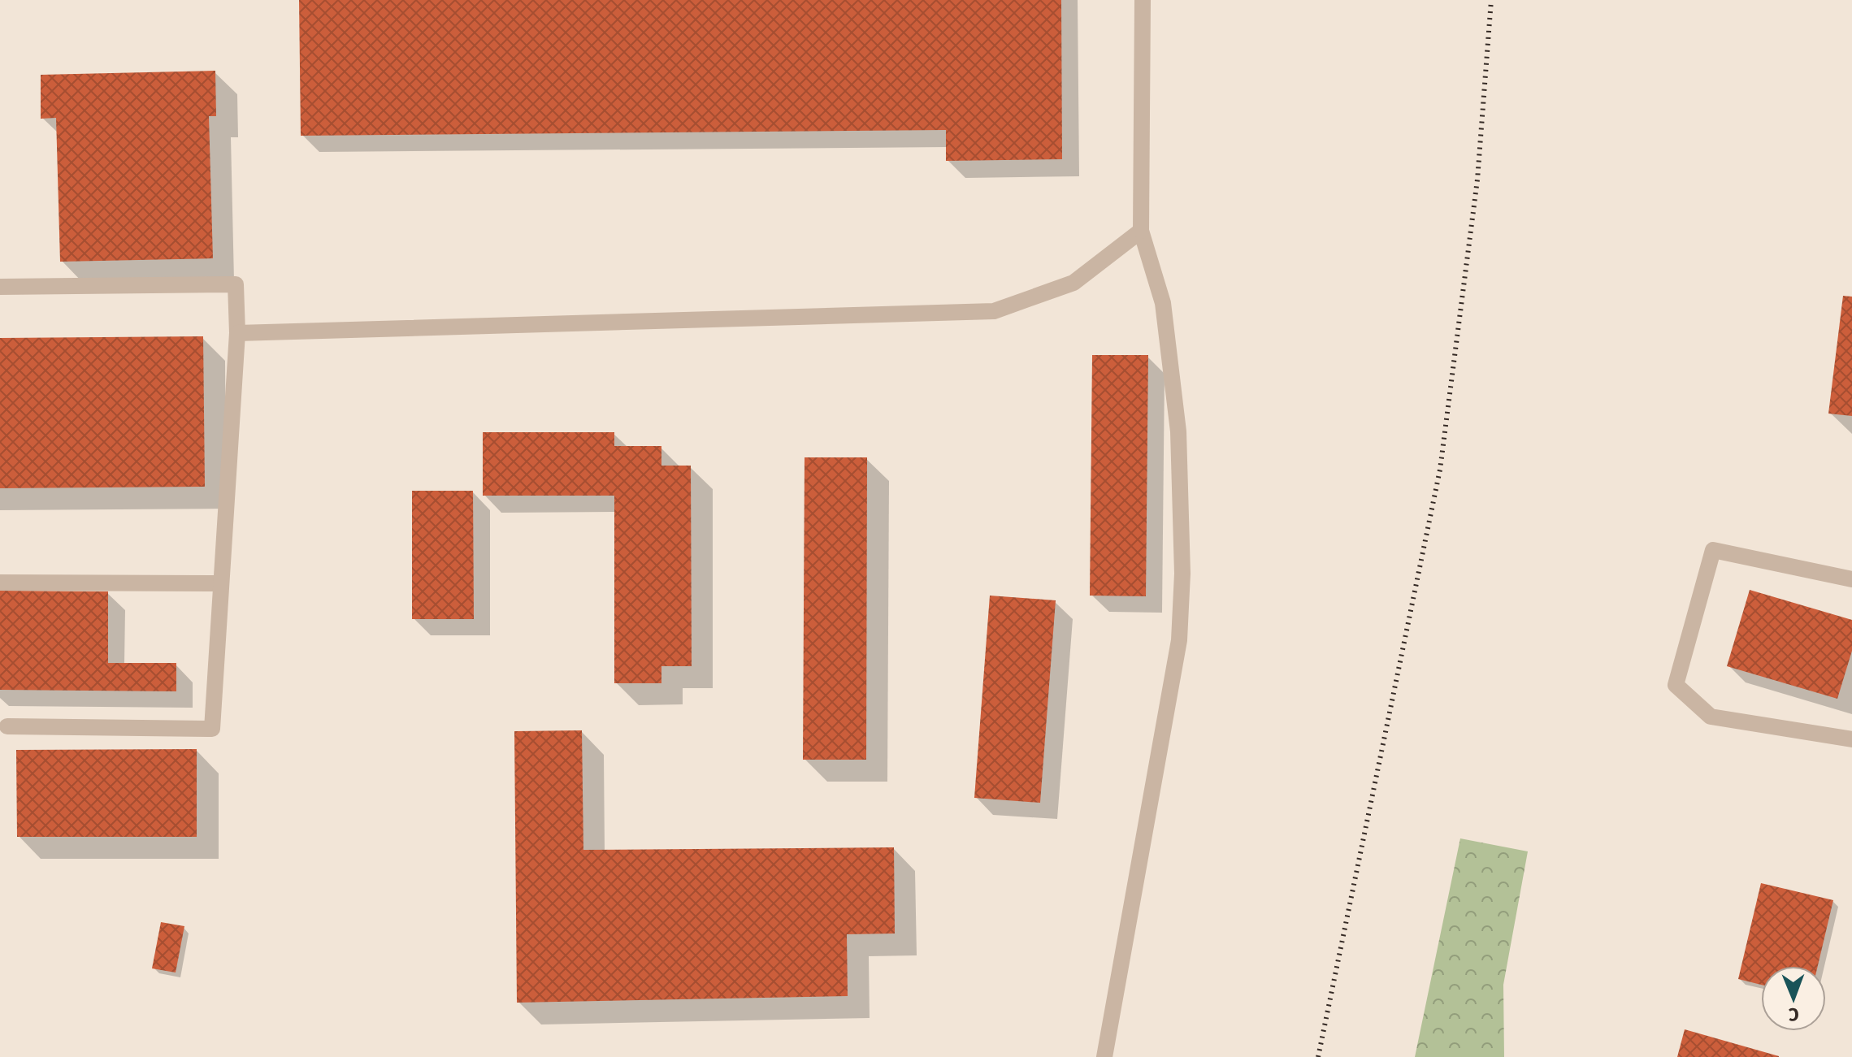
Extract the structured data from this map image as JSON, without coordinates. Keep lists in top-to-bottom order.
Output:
{
  "north": "bottom"
}
